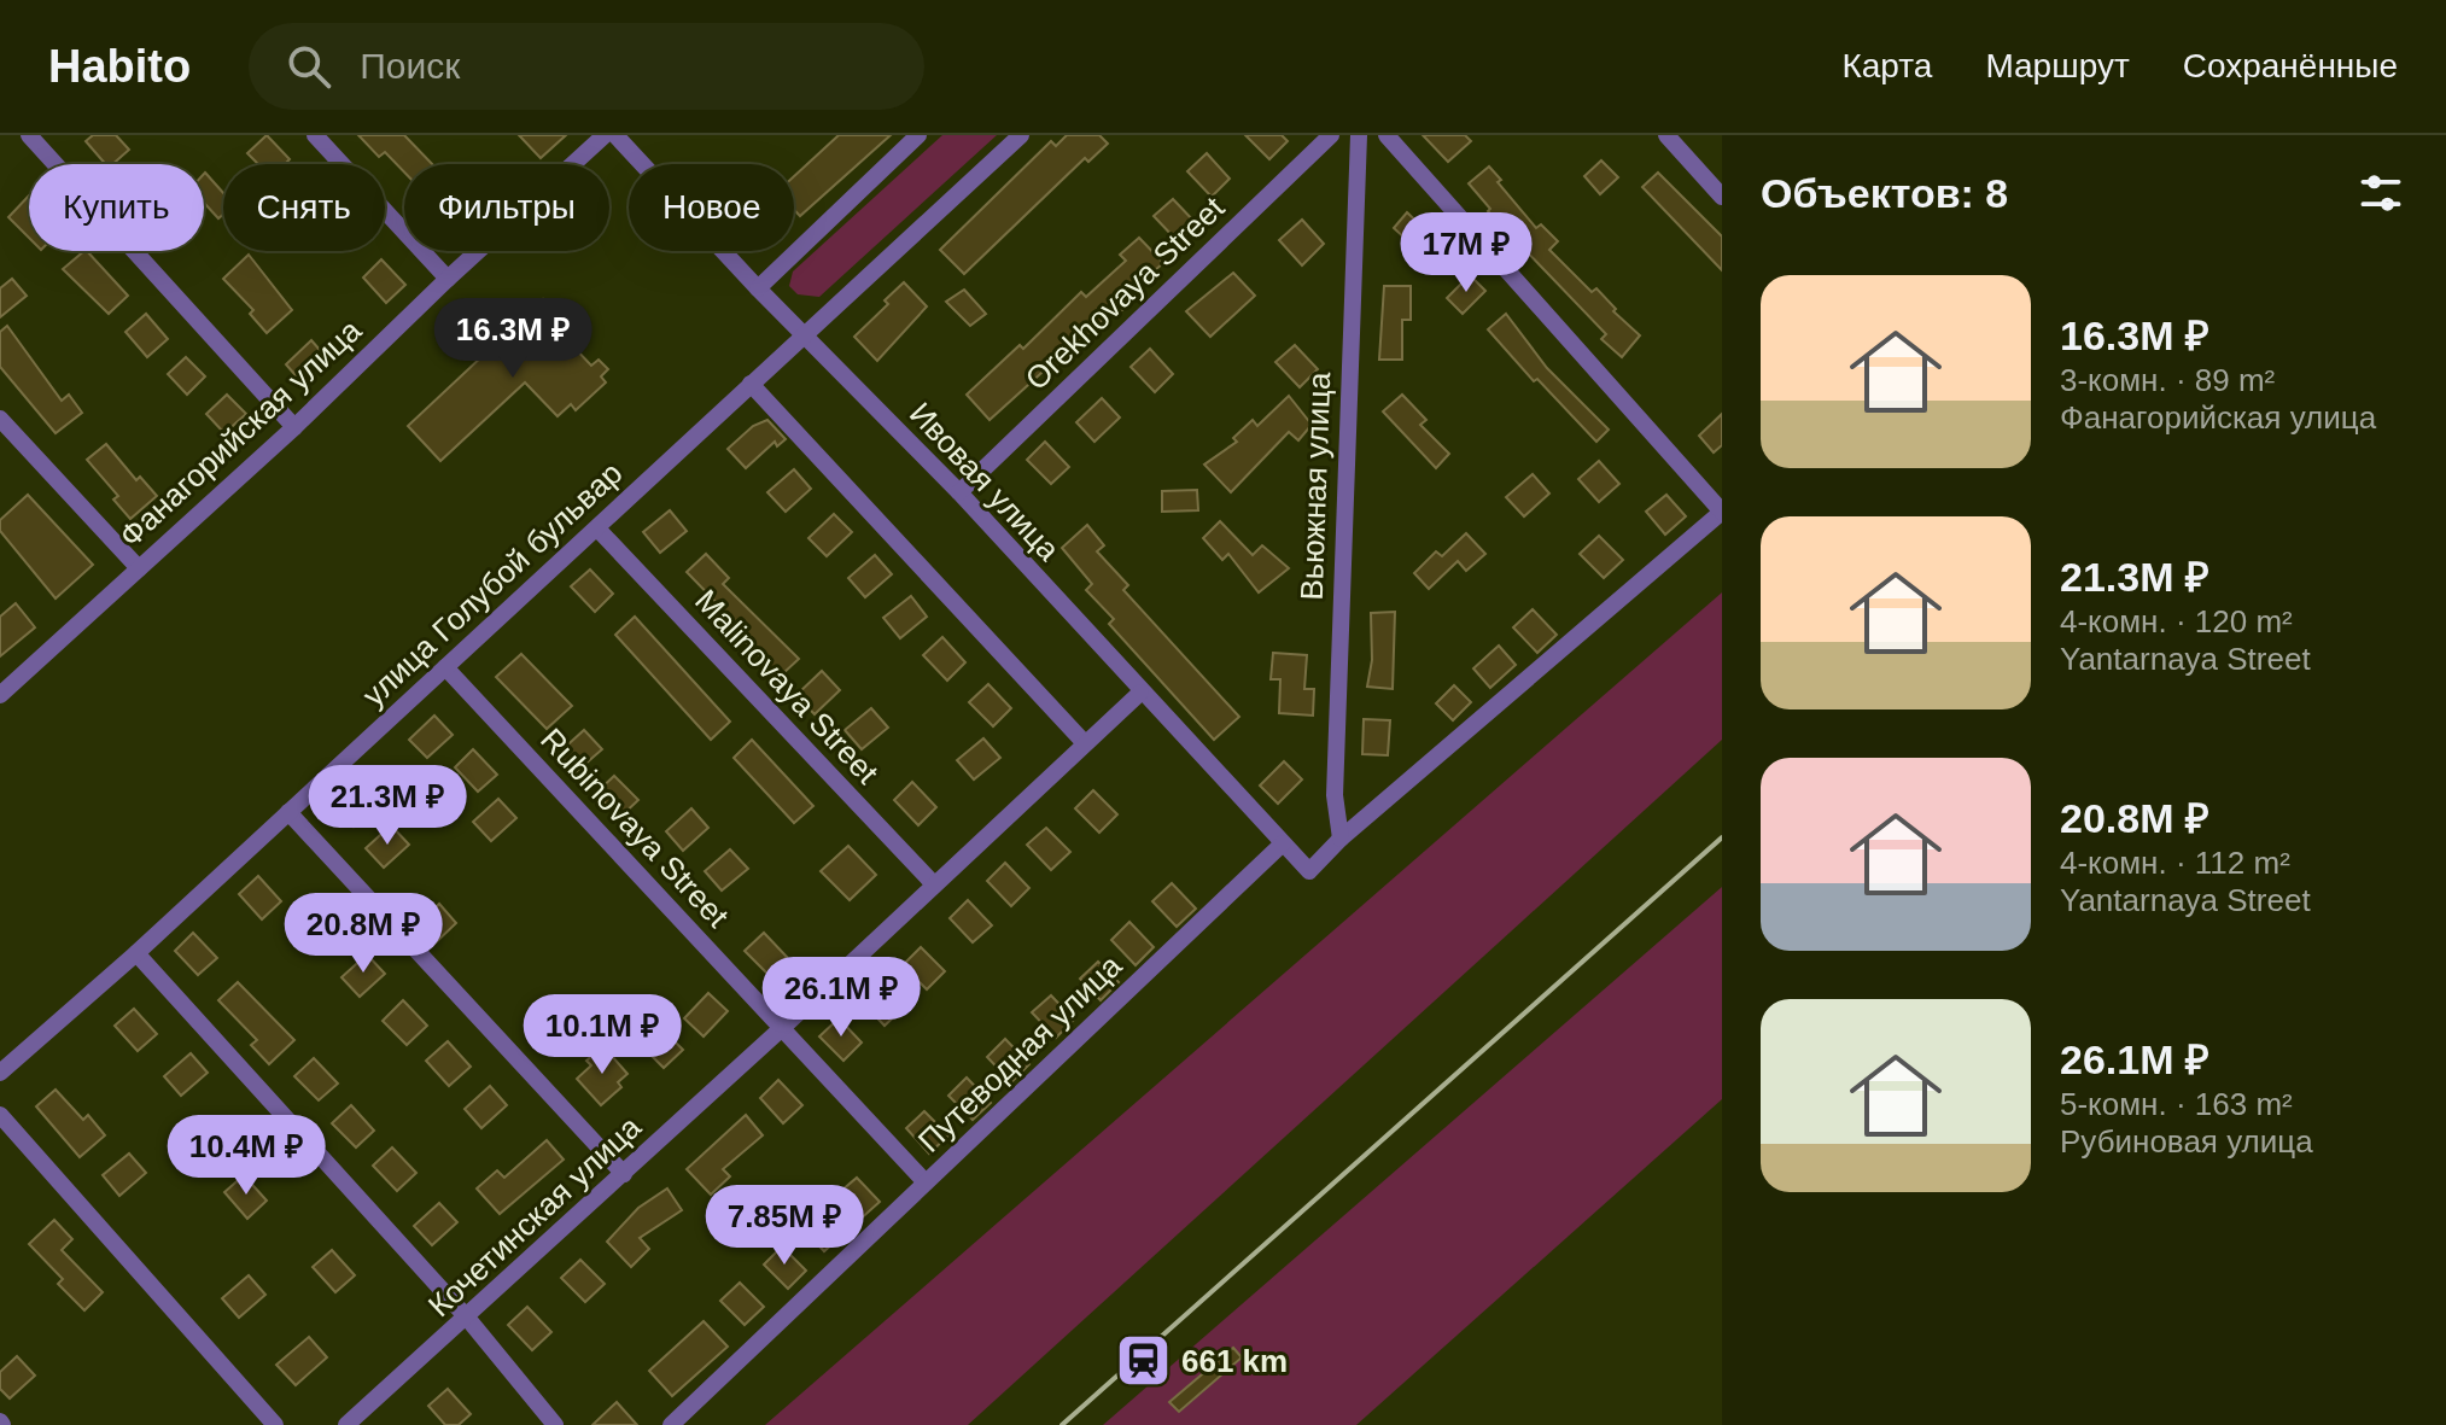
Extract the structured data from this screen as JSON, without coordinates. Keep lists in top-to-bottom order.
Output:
{
  "streets": {
    "street": [
      "Orekhovaya Street",
      "Фанагорийская улица",
      "Ивовая улица",
      "Вьюжная улица",
      "улица Голубой бульвар",
      "Malinovaya Street",
      "Rubinovaya Street",
      "Путеводная улица",
      "Кочетинская улица"
    ]
  },
  "crossings": [
    ["Orekhovaya Street", "Ивовая улица"],
    ["Ивовая улица", "Вьюжная улица"],
    ["Ивовая улица", "улица Голубой бульвар"],
    ["Ивовая улица", "Путеводная улица"],
    ["Ивовая улица", "Кочетинская улица"],
    ["улица Голубой бульвар", "Malinovaya Street"],
    ["улица Голубой бульвар", "Rubinovaya Street"],
    ["Malinovaya Street", "Кочетинская улица"],
    ["Rubinovaya Street", "Путеводная улица"],
    ["Rubinovaya Street", "Кочетинская улица"]
  ],
  "places": {
    "station": ["661 km"]
  },
  "page": {
    "header": "Habito",
    "search": "Поиск",
    "nav": ["Карта", "Маршрут", "Сохранённые"],
    "heading": "Объектов: 8",
    "chip": [
      "Купить",
      "Снять",
      "Фильтры",
      "Новое"
    ],
    "price": [
      "17M ₽",
      "16.3M ₽",
      "21.3M ₽",
      "20.8M ₽",
      "26.1M ₽",
      "10.1M ₽",
      "10.4M ₽",
      "7.85M ₽"
    ],
    "list": [
      {
        "name": "16.3M ₽",
        "note": "3-комн. · 89 m² · Фанагорийская улица"
      },
      {
        "name": "21.3M ₽",
        "note": "4-комн. · 120 m² · Yantarnaya Street"
      },
      {
        "name": "20.8M ₽",
        "note": "4-комн. · 112 m² · Yantarnaya Street"
      },
      {
        "name": "26.1M ₽",
        "note": "5-комн. · 163 m² · Рубиновая улица"
      }
    ]
  }
}
